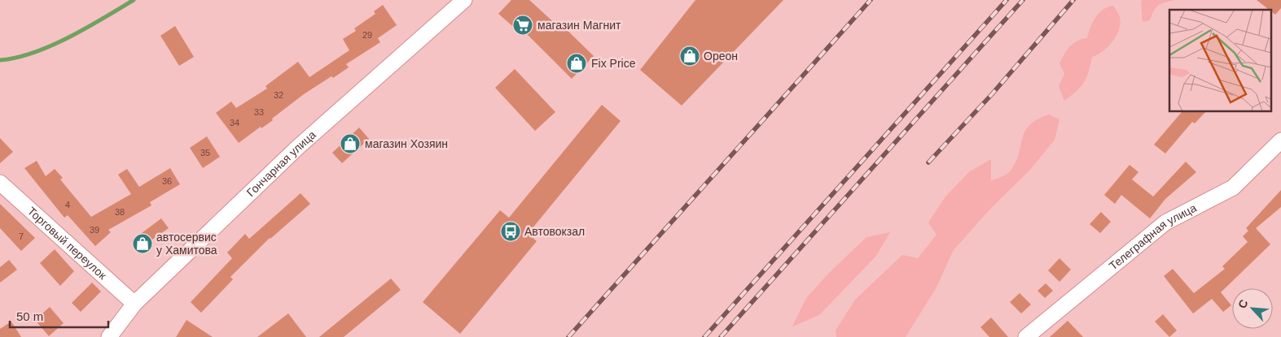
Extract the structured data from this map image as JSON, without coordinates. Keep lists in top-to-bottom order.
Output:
{
  "streets": {
    "street": ["Гончарная улица", "Телеграфная улица", "Торговый переулок"]
  },
  "crossings": [
    ["Гончарная улица", "Торговый переулок"]
  ],
  "places": {
    "supermarket": ["магазин Магнит"],
    "shop": [
      "Ореон",
      "Fix Price",
      "магазин Хозяин",
      "автосервис у Хамитова"
    ],
    "bus stop": ["Автовокзал"]
  },
  "house_numbers": [
    "29",
    "32",
    "33",
    "34",
    "35",
    "36",
    "4",
    "38",
    "39",
    "7"
  ],
  "scale_bar": "50 m",
  "north": "top left"
}
